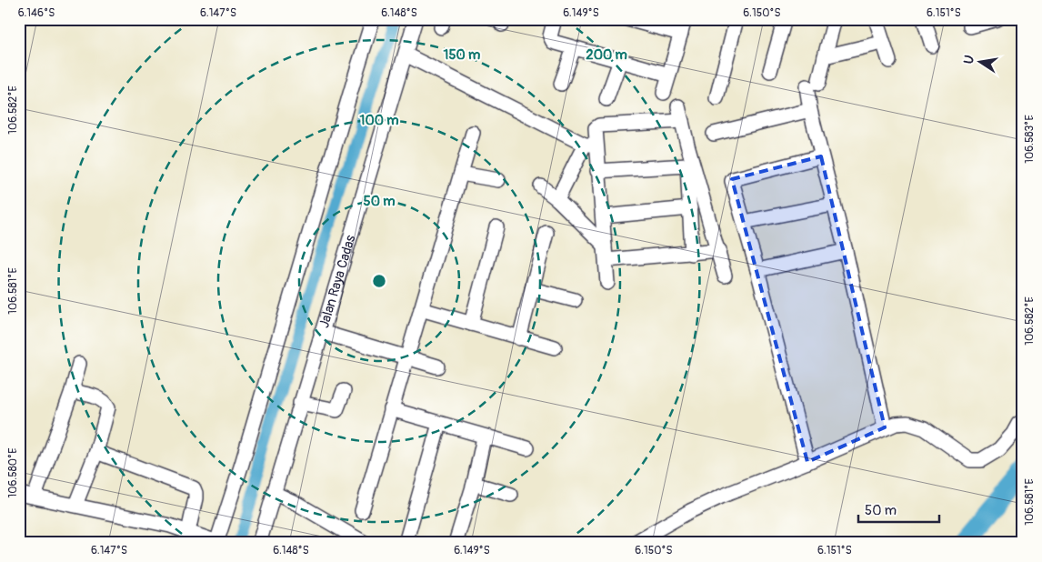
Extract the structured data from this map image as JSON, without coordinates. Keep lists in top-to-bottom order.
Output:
{
  "streets": {
    "street": ["Jalan Raya Cadas"]
  },
  "scale_bar": "50 m",
  "north": "left",
  "coordinates": [
    "6.146°S",
    "6.147°S",
    "6.148°S",
    "6.149°S",
    "6.150°S",
    "6.151°S",
    "106.582°E",
    "106.583°E",
    "106.581°E",
    "106.580°E"
  ],
  "rings": [
    "200 m",
    "150 m",
    "100 m",
    "50 m"
  ]
}
